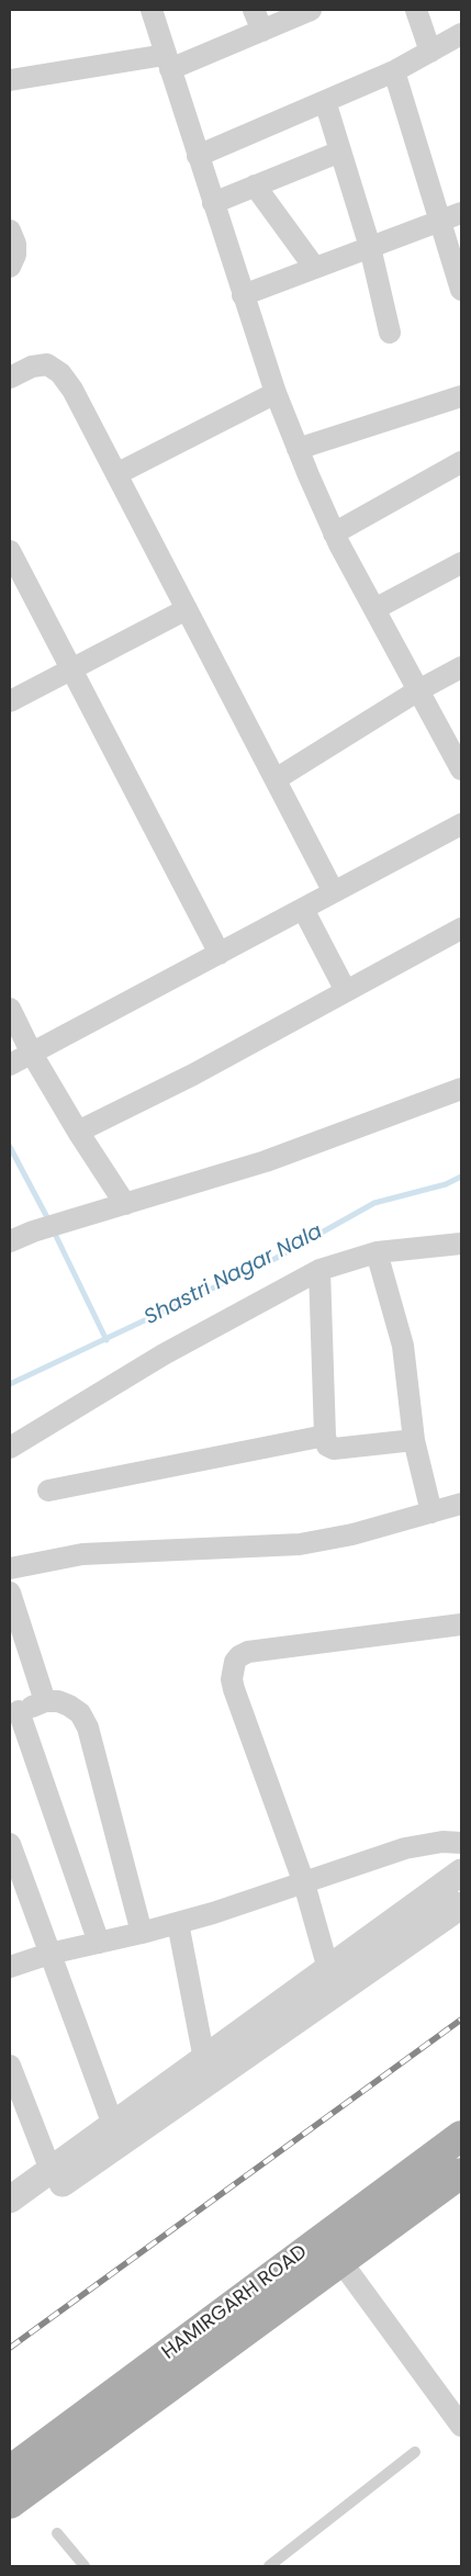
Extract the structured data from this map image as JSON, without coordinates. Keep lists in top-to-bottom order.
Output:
{
  "streets": {
    "main road": ["HAMIRGARH ROAD"]
  },
  "water": ["Shastri Nagar Nala"]
}
